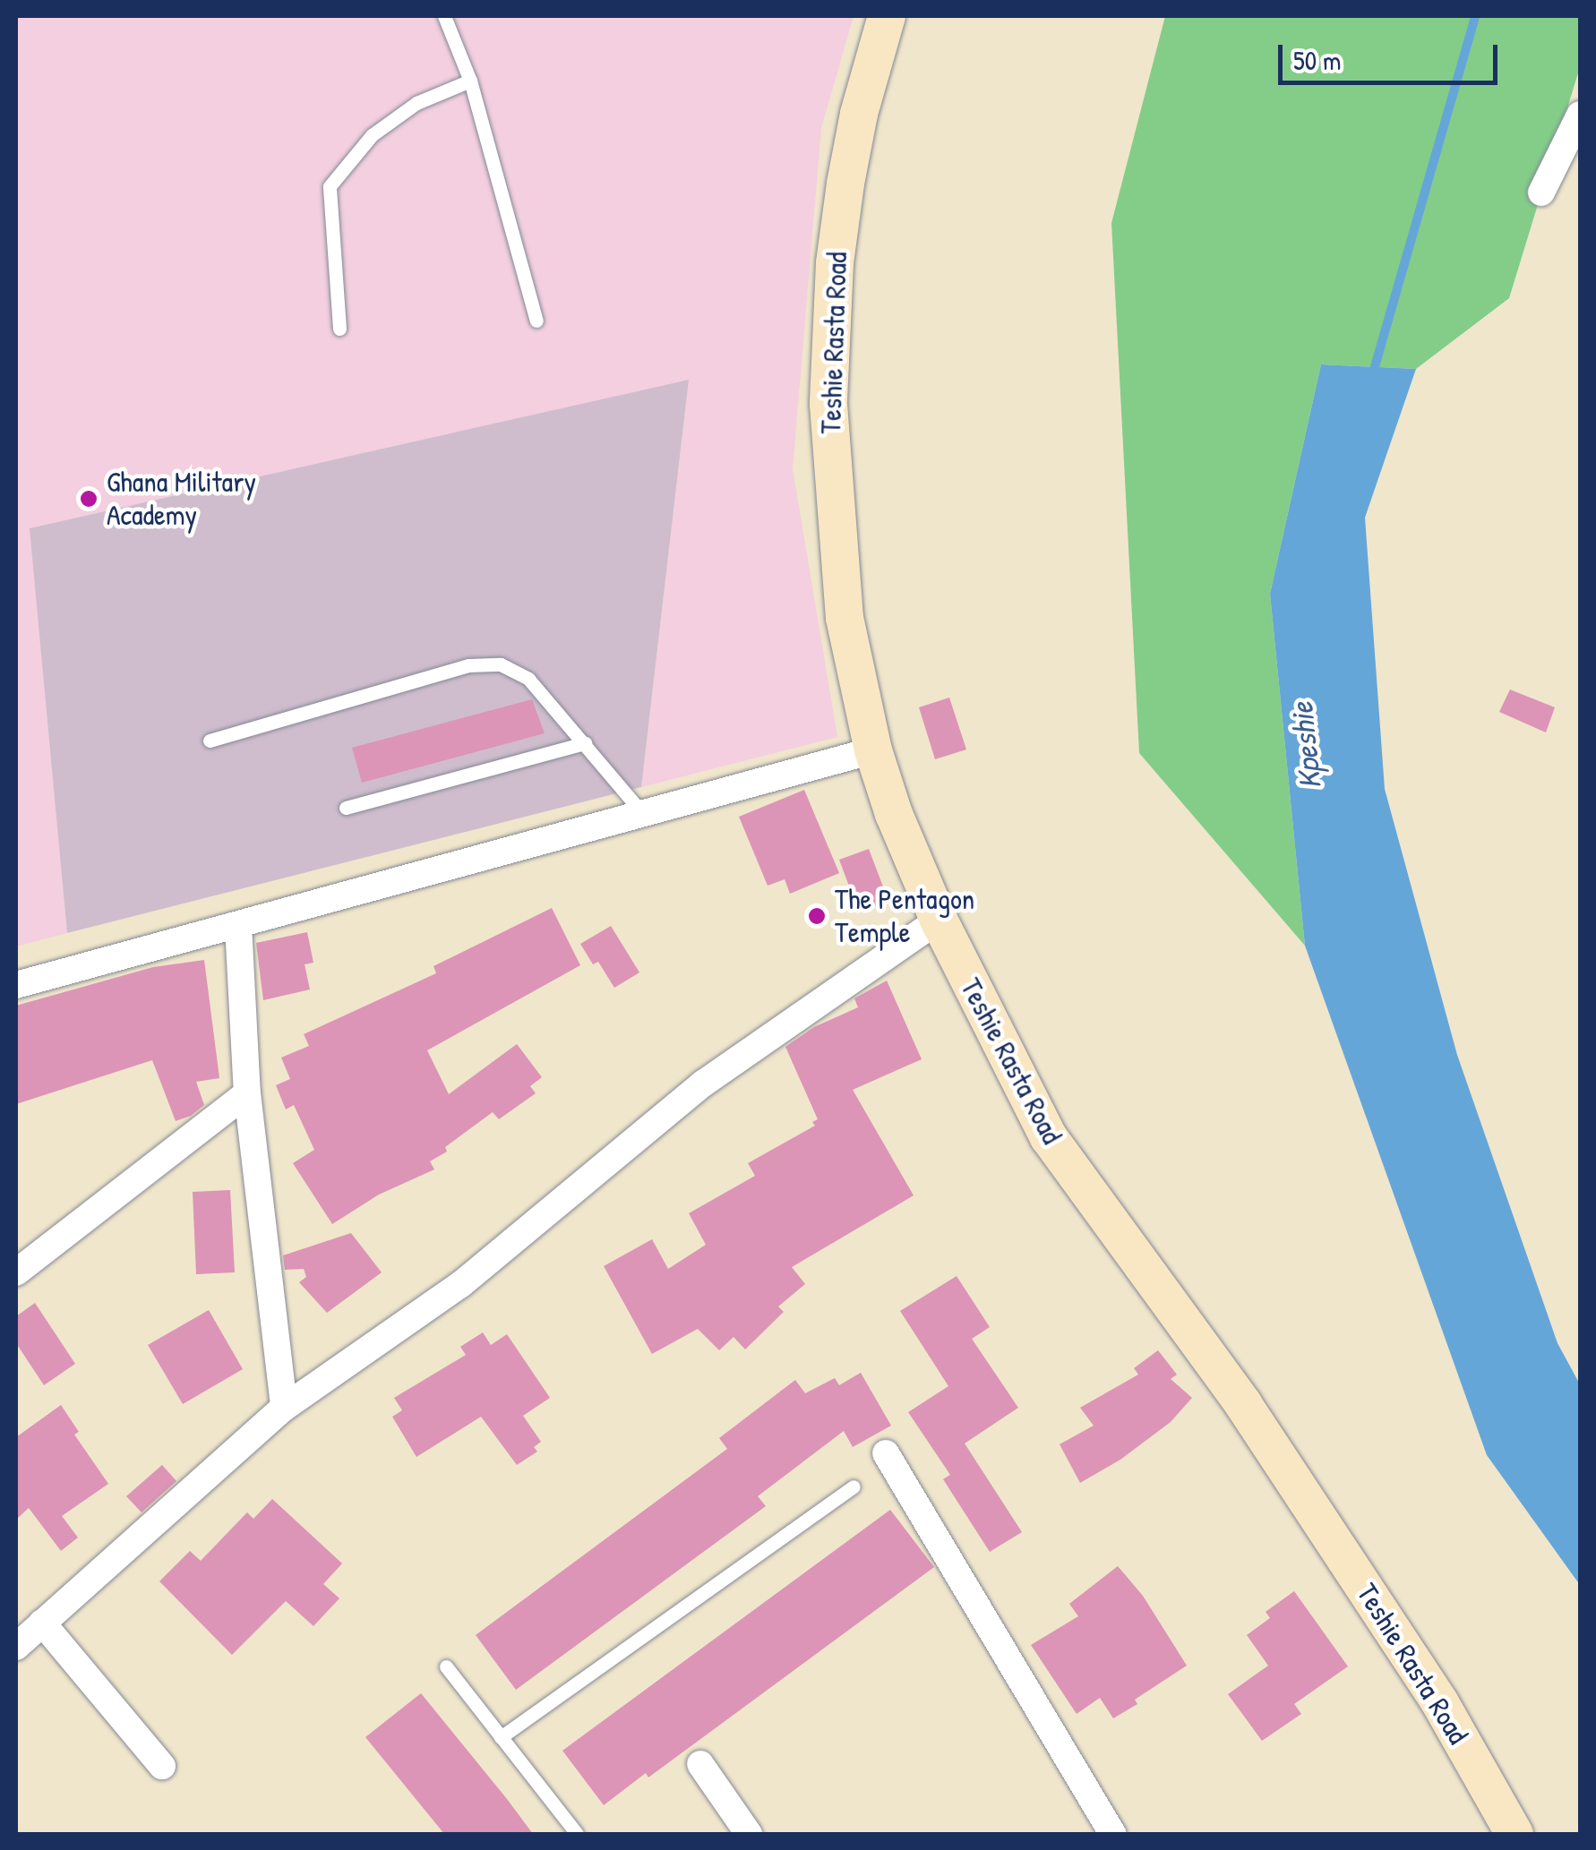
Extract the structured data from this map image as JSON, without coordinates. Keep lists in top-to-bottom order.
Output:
{
  "streets": {
    "main road": ["Teshie Rasta Road"]
  },
  "water": ["Kpeshie"],
  "places": ["Ghana Military Academy", "The Pentagon Temple"],
  "scale_bar": "50 m"
}
